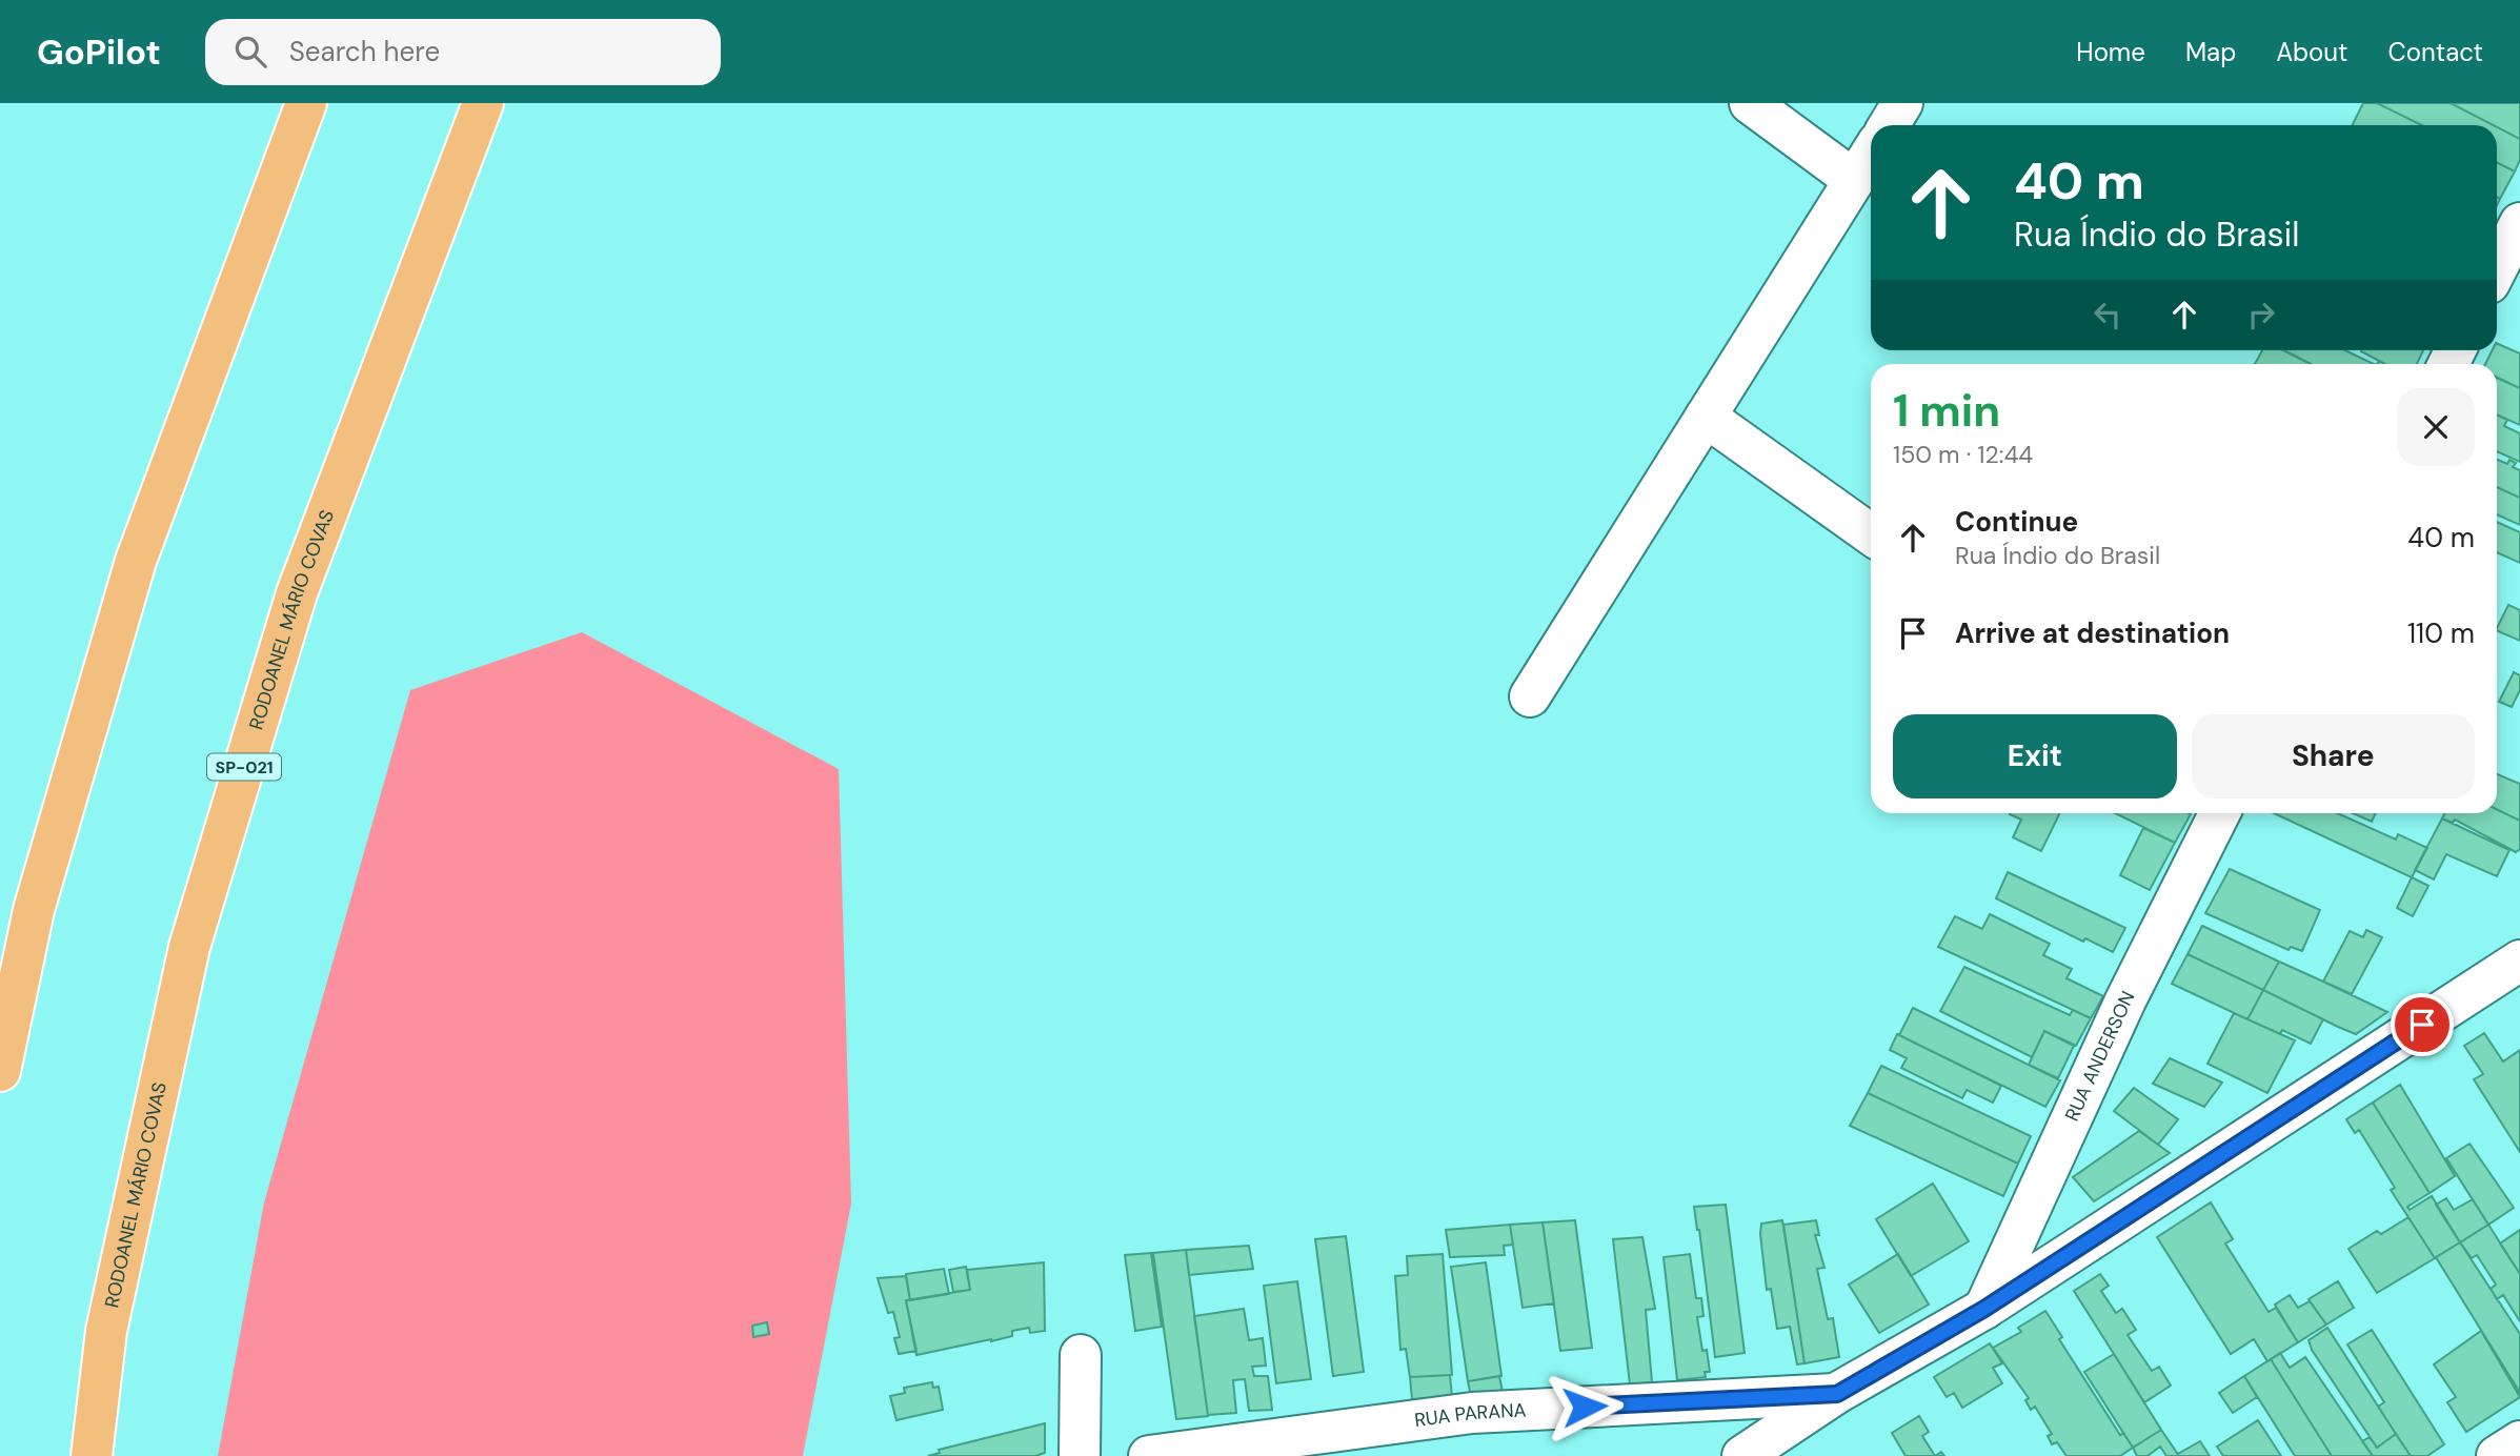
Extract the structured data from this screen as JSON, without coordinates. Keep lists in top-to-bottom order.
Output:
{
  "streets": {
    "highway": ["RODOANEL MÁRIO COVAS", "SP-021"],
    "street": ["RUA ANDERSON", "RUA PARANA"]
  },
  "page": {
    "header": "GoPilot",
    "search": "Search here",
    "nav": [
      "Home",
      "Map",
      "About",
      "Contact"
    ],
    "turn": ["40 m", "Rua Índio do Brasil"],
    "heading": ["1 min", "150 m · 12:44"],
    "list": [
      {
        "name": "Continue",
        "note": "Rua Índio do Brasil",
        "value": "40 m"
      },
      {
        "name": "Arrive at destination",
        "value": "110 m"
      }
    ],
    "buttons": ["Exit", "Share"]
  }
}
